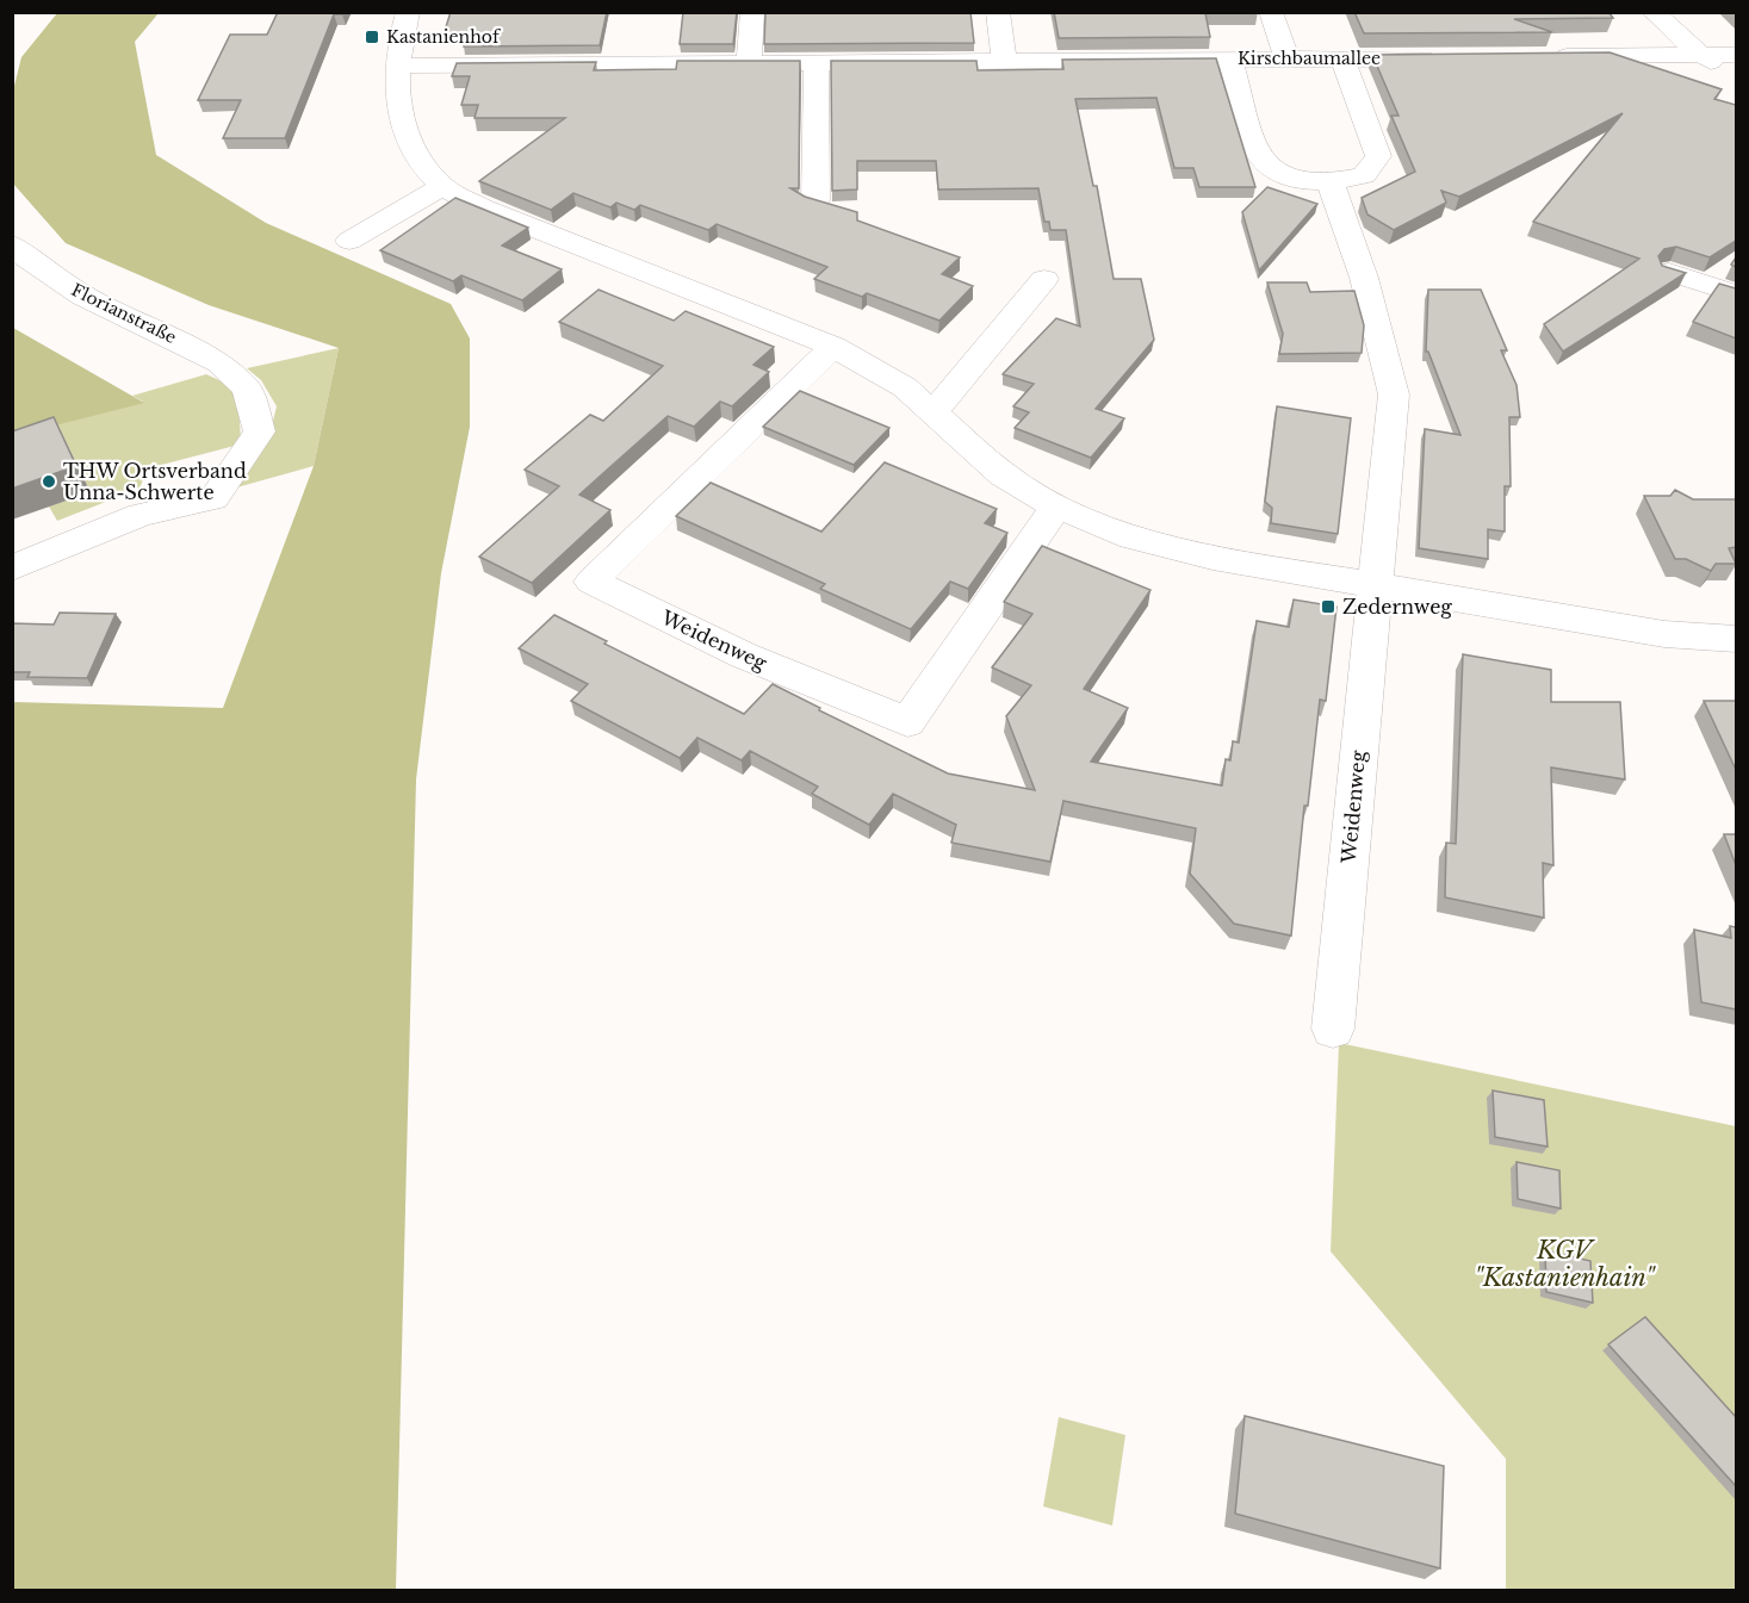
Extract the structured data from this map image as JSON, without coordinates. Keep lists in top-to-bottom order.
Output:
{
  "streets": {
    "street": ["Kirschbaumallee", "Florianstraße", "Weidenweg"]
  },
  "parks": ["KGV \"Kastanienhain\""],
  "places": {
    "transit": ["Kastanienhof", "Zedernweg"],
    "other": ["THW Ortsverband Unna-Schwerte"]
  }
}
